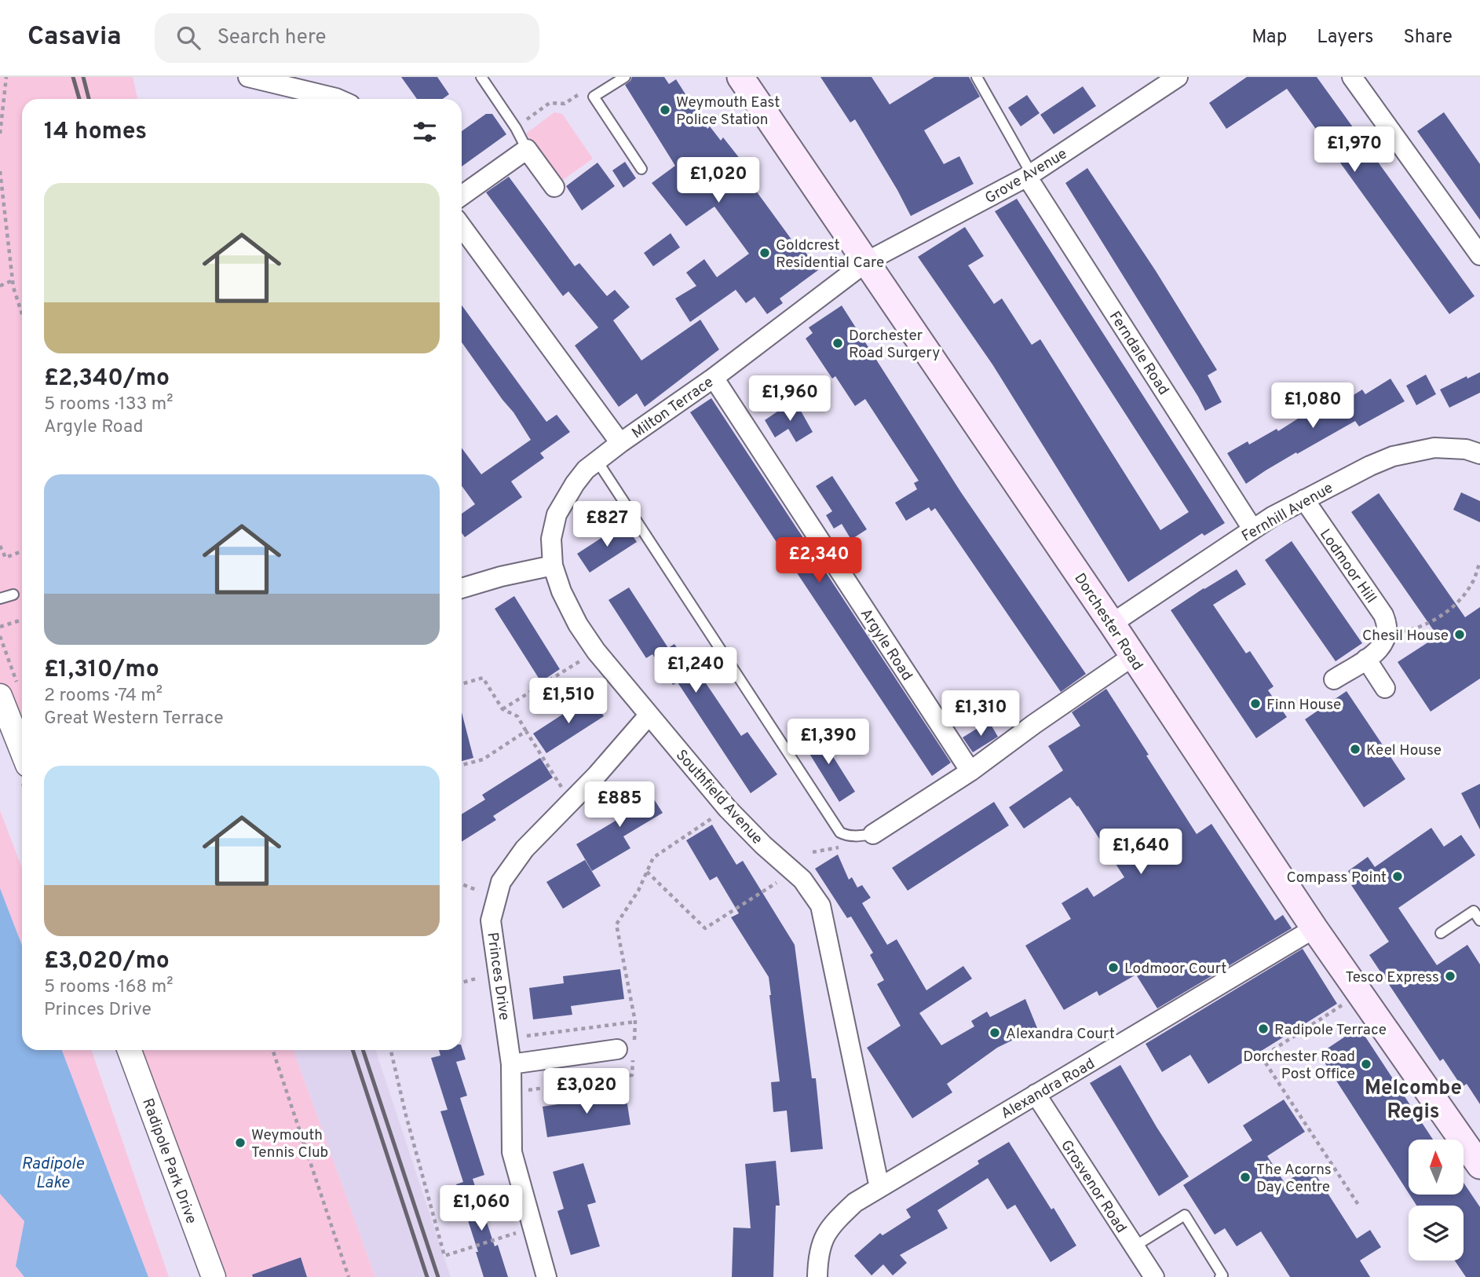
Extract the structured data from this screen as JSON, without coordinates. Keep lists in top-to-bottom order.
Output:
{
  "streets": {
    "main road": ["Dorchester Road"],
    "street": [
      "Grove Avenue",
      "Ferndale Road",
      "Milton Terrace",
      "Fernhill Avenue",
      "Lodmoor Hill",
      "Argyle Road",
      "Southfield Avenue",
      "Princes Drive",
      "Alexandra Road",
      "Radipole Park Drive",
      "Grosvenor Road"
    ]
  },
  "crossings": [
    ["Grove Avenue", "Ferndale Road"],
    ["Grove Avenue", "Milton Terrace"],
    ["Grove Avenue", "Dorchester Road"],
    ["Ferndale Road", "Fernhill Avenue"],
    ["Milton Terrace", "Dorchester Road"],
    ["Milton Terrace", "Argyle Road"],
    ["Milton Terrace", "Southfield Avenue"],
    ["Fernhill Avenue", "Lodmoor Hill"],
    ["Fernhill Avenue", "Dorchester Road"],
    ["Dorchester Road", "Alexandra Road"],
    ["Southfield Avenue", "Princes Drive"],
    ["Southfield Avenue", "Alexandra Road"],
    ["Alexandra Road", "Grosvenor Road"]
  ],
  "districts": ["Melcombe Regis"],
  "water": ["Radipole Lake"],
  "places": [
    "Weymouth East Police Station",
    "Goldcrest Residential Care",
    "Dorchester Road Surgery",
    "Chesil House",
    "Finn House",
    "Keel House",
    "Compass Point",
    "Lodmoor Court",
    "Tesco Express",
    "Radipole Terrace",
    "Alexandra Court",
    "Dorchester Road Post Office",
    "Weymouth Tennis Club",
    "The Acorns Day Centre"
  ],
  "north": "top",
  "page": {
    "header": "Casavia",
    "search": "Search here",
    "nav": ["Map", "Layers", "Share"],
    "heading": "14 homes",
    "price": [
      "£1,970",
      "£1,020",
      "£1,960",
      "£1,080",
      "£827",
      "£2,340",
      "£1,240",
      "£1,510",
      "£1,310",
      "£1,390",
      "£885",
      "£1,640",
      "£3,020",
      "£1,060"
    ],
    "list": [
      {
        "name": "£2,340/mo",
        "note": "5 rooms · 133 m² · Argyle Road"
      },
      {
        "name": "£1,310/mo",
        "note": "2 rooms · 74 m² · Great Western Terrace"
      },
      {
        "name": "£3,020/mo",
        "note": "5 rooms · 168 m² · Princes Drive"
      }
    ]
  }
}
